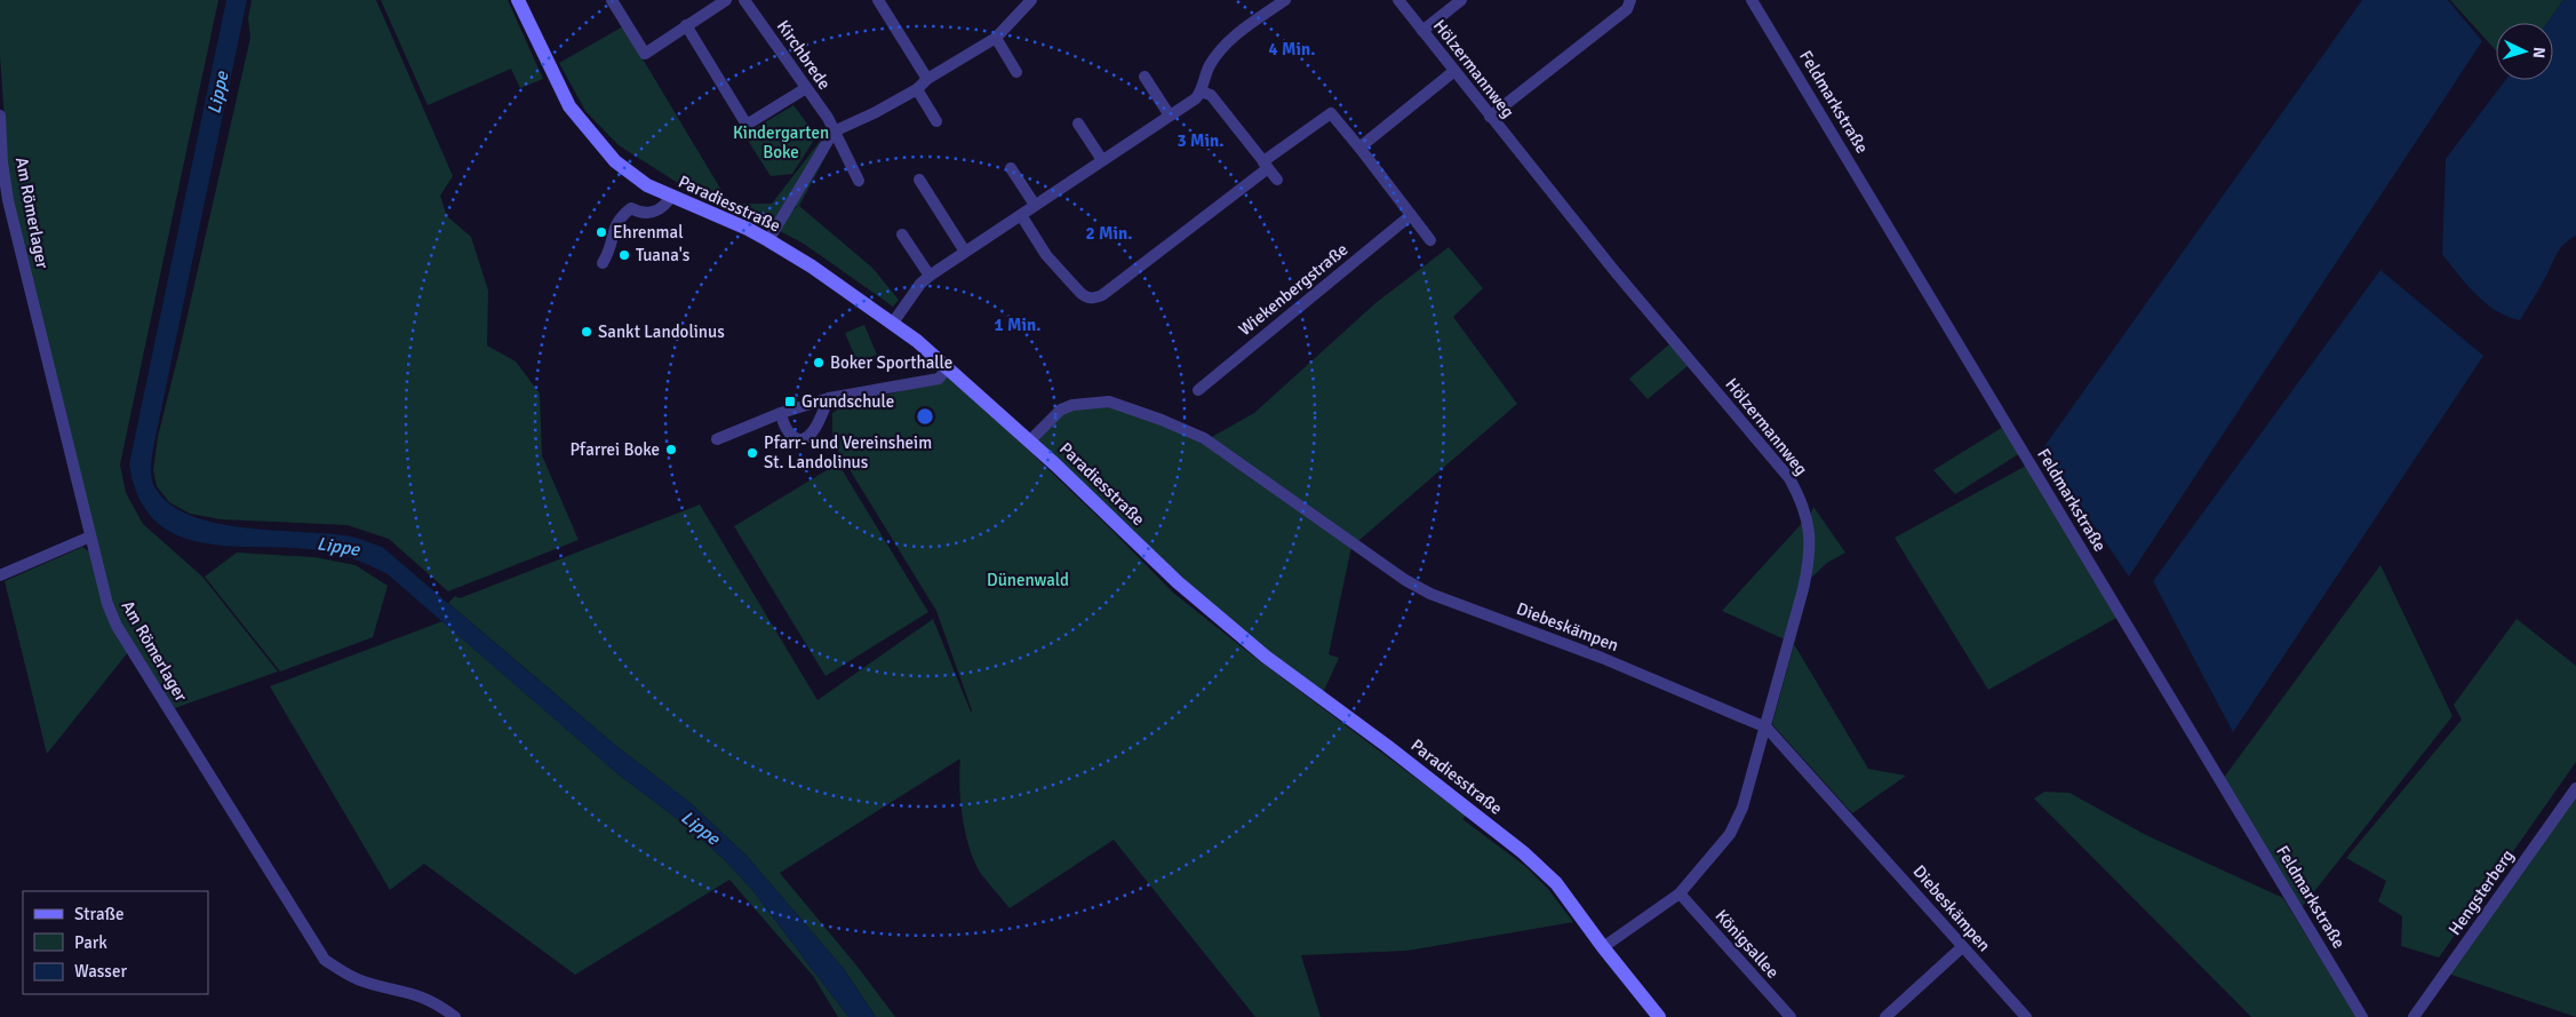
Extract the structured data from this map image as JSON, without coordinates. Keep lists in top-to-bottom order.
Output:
{
  "streets": {
    "main road": ["Paradiesstraße"],
    "street": [
      "Kirchbrede",
      "Hölzermannweg",
      "Feldmarkstraße",
      "Am Römerlager",
      "Wiekenbergstraße",
      "Diebeskämpen",
      "Hengsterberg",
      "Königsallee"
    ]
  },
  "crossings": [
    ["Hölzermannweg", "Paradiesstraße"],
    ["Hölzermannweg", "Diebeskämpen"],
    ["Hölzermannweg", "Königsallee"],
    ["Paradiesstraße", "Diebeskämpen"]
  ],
  "water": ["Lippe"],
  "parks": ["Kindergarten Boke", "Dünenwald"],
  "places": {
    "other": [
      "Ehrenmal",
      "Tuana's",
      "Sankt Landolinus",
      "Boker Sporthalle",
      "Pfarrei Boke",
      "Pfarr- und Vereinsheim St. Landolinus"
    ],
    "transit": ["Grundschule"]
  },
  "legend": ["Straße", "Park", "Wasser"],
  "north": "right",
  "rings": [
    "4 Min.",
    "3 Min.",
    "2 Min.",
    "1 Min."
  ]
}
